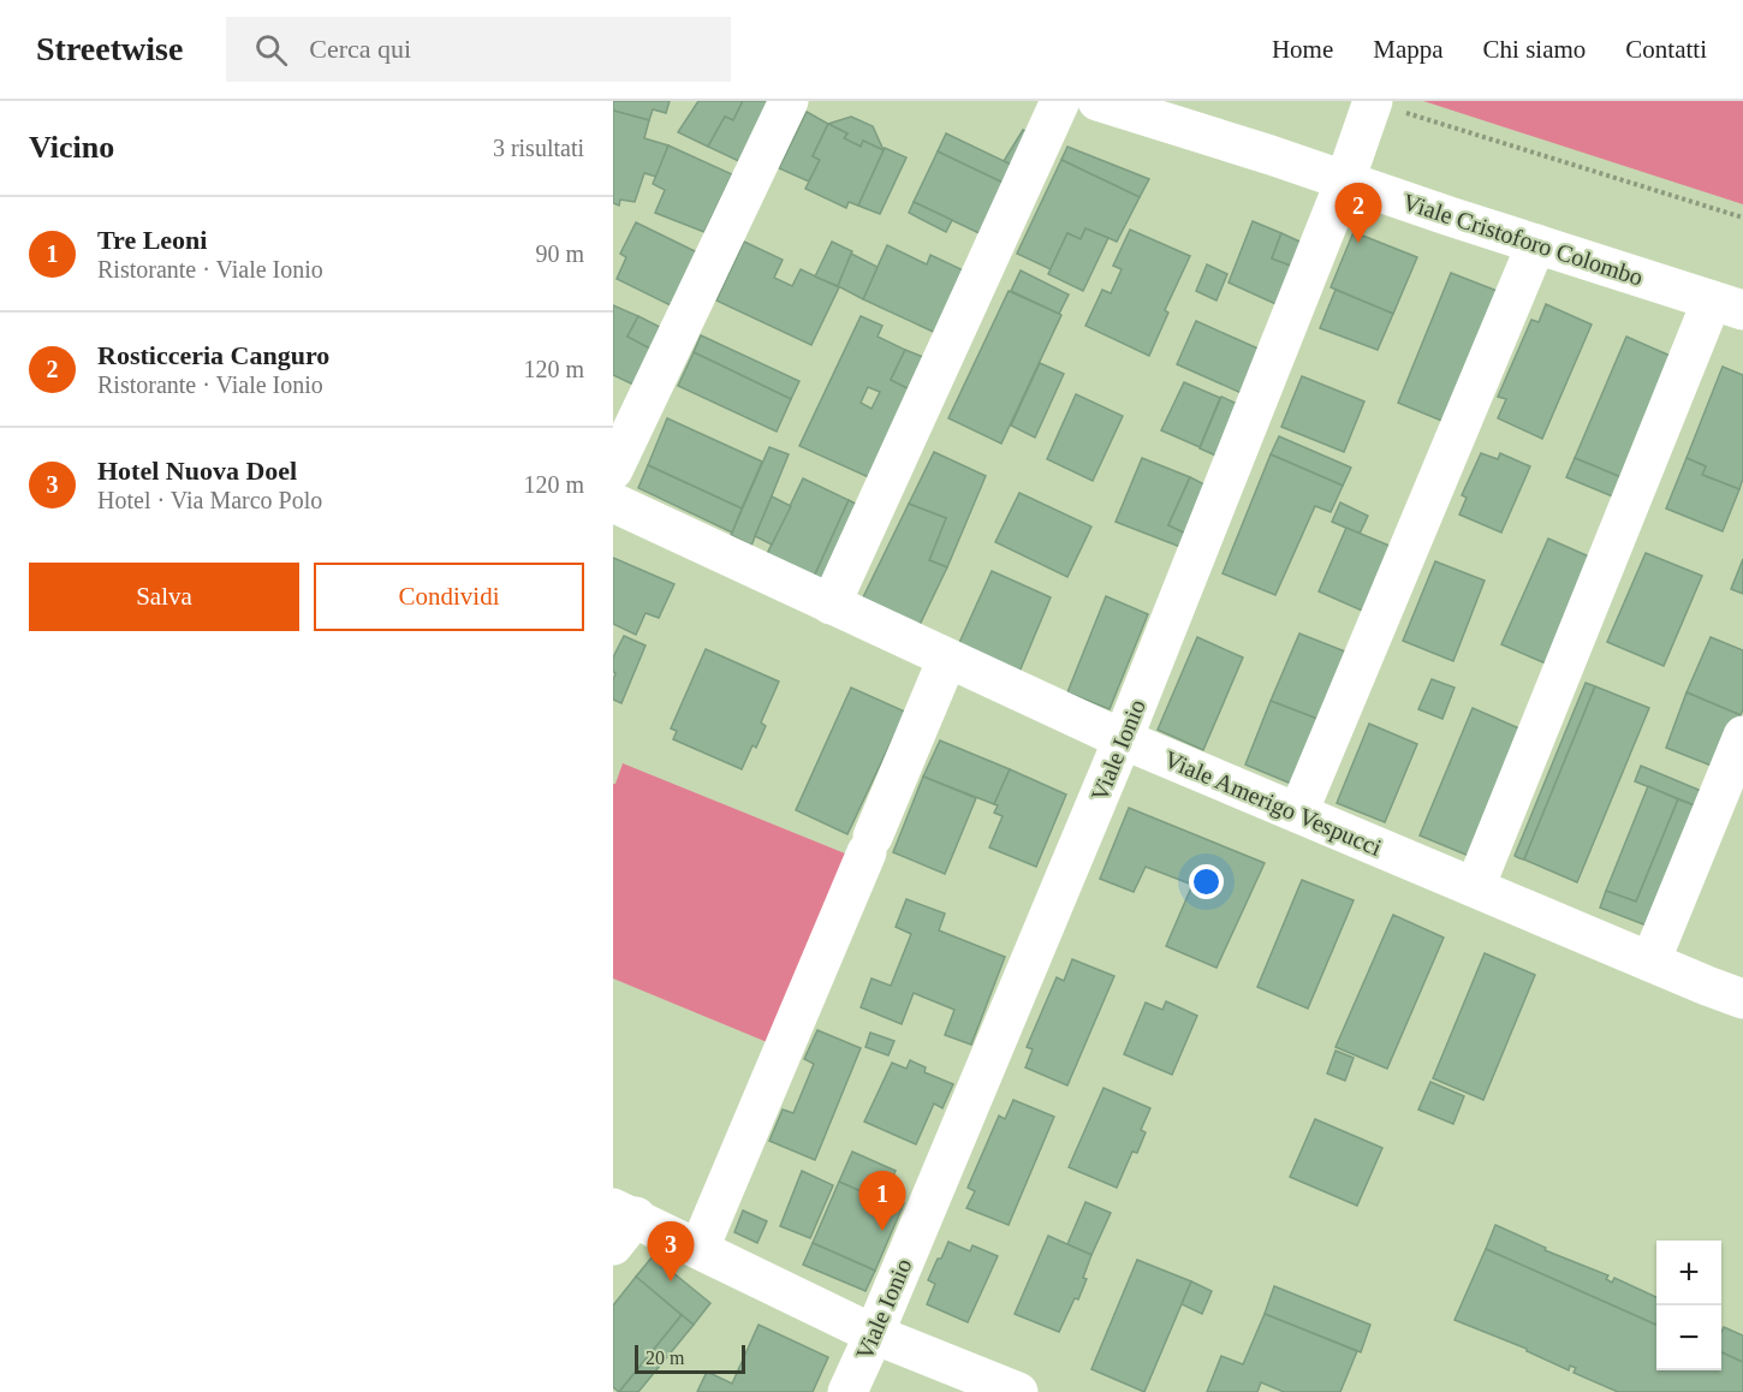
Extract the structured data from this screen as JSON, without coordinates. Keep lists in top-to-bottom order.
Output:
{
  "streets": {
    "street": ["Viale Cristoforo Colombo", "Viale Ionio", "Viale Amerigo Vespucci"]
  },
  "crossings": [
    ["Viale Cristoforo Colombo", "Viale Ionio"],
    ["Viale Ionio", "Viale Amerigo Vespucci"]
  ],
  "scale_bar": "20 m",
  "page": {
    "header": "Streetwise",
    "search": "Cerca qui",
    "nav": [
      "Home",
      "Mappa",
      "Chi siamo",
      "Contatti"
    ],
    "heading": ["Vicino", "3 risultati"],
    "pins": ["2", "1", "3"],
    "list": [
      {
        "mark": "1",
        "name": "Tre Leoni",
        "note": "Ristorante · Viale Ionio",
        "value": "90 m"
      },
      {
        "mark": "2",
        "name": "Rosticceria Canguro",
        "note": "Ristorante · Viale Ionio",
        "value": "120 m"
      },
      {
        "mark": "3",
        "name": "Hotel Nuova Doel",
        "note": "Hotel · Via Marco Polo",
        "value": "120 m"
      }
    ],
    "buttons": ["Salva", "Condividi"],
    "map_buttons": ["+", "−"],
    "scale": "20 m"
  }
}
